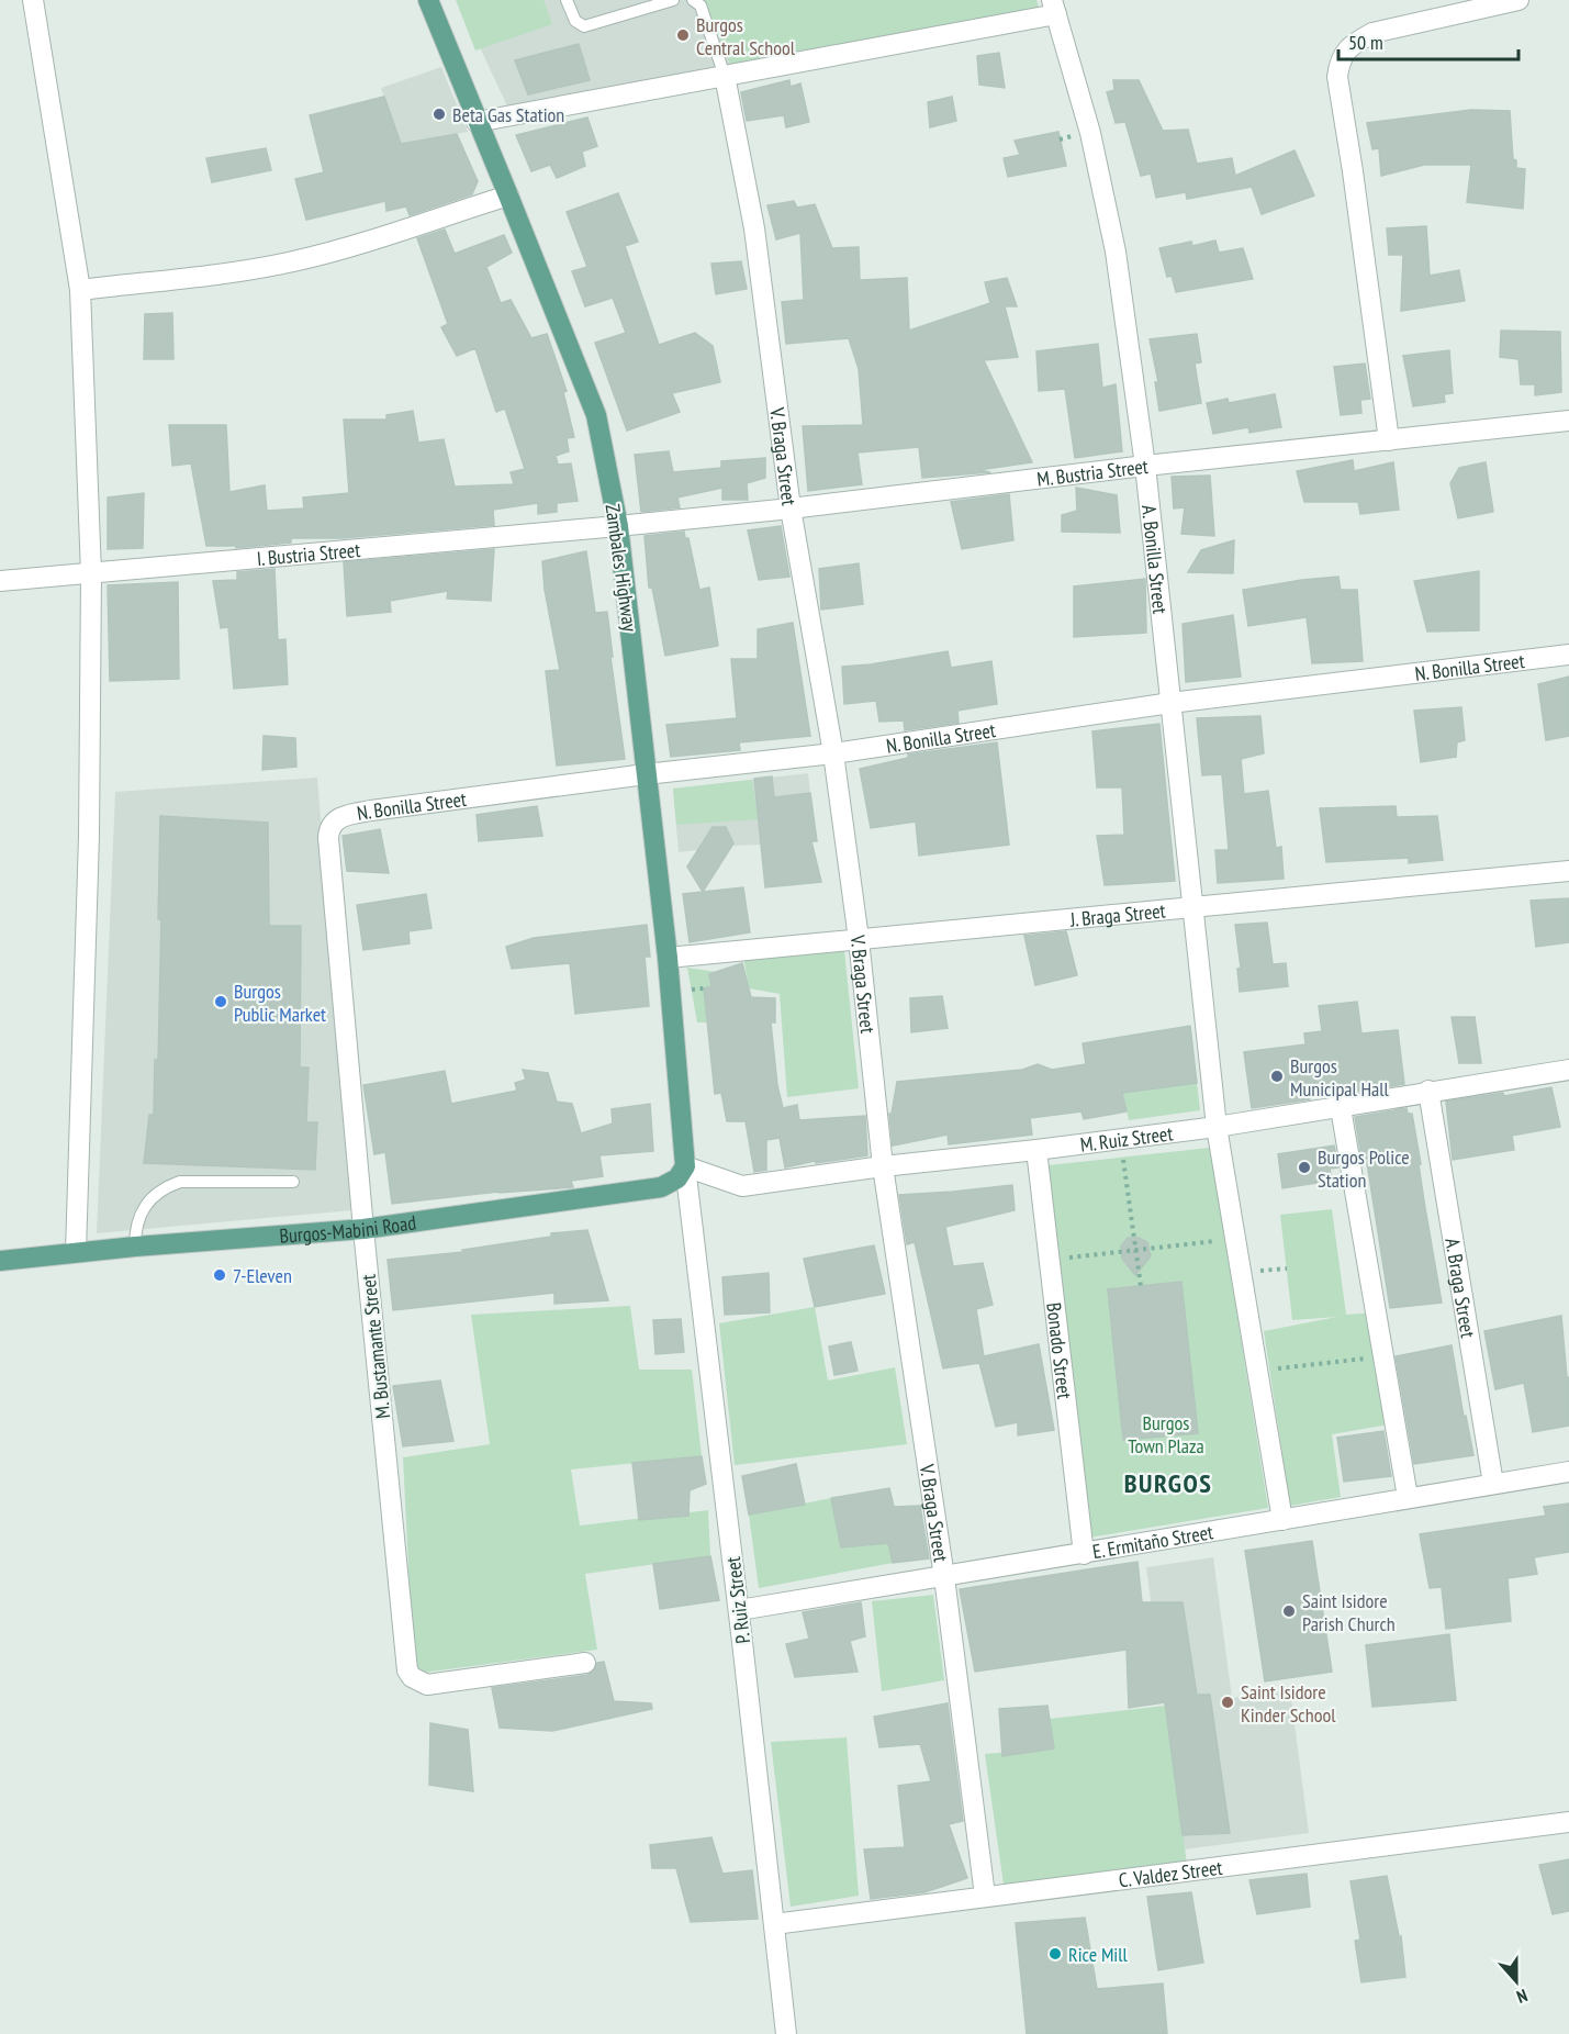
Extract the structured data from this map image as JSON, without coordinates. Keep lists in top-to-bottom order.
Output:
{
  "streets": {
    "main road": ["Zambales Highway", "Burgos-Mabini Road"],
    "street": [
      "V. Braga Street",
      "M. Bustria Street",
      "I. Bustria Street",
      "A. Bonilla Street",
      "N. Bonilla Street",
      "J. Braga Street",
      "M. Ruiz Street",
      "A. Braga Street",
      "M. Bustamante Street",
      "Bonado Street",
      "E. Ermitaño Street",
      "P. Ruiz Street",
      "C. Valdez Street"
    ]
  },
  "crossings": [
    ["V. Braga Street", "M. Bustria Street"],
    ["V. Braga Street", "N. Bonilla Street"],
    ["V. Braga Street", "J. Braga Street"],
    ["V. Braga Street", "M. Ruiz Street"],
    ["V. Braga Street", "E. Ermitaño Street"],
    ["V. Braga Street", "C. Valdez Street"],
    ["M. Bustria Street", "I. Bustria Street"],
    ["M. Bustria Street", "A. Bonilla Street"],
    ["M. Bustria Street", "Zambales Highway"],
    ["I. Bustria Street", "Zambales Highway"],
    ["A. Bonilla Street", "N. Bonilla Street"],
    ["A. Bonilla Street", "J. Braga Street"],
    ["A. Bonilla Street", "M. Ruiz Street"],
    ["A. Bonilla Street", "E. Ermitaño Street"],
    ["Zambales Highway", "N. Bonilla Street"],
    ["Zambales Highway", "J. Braga Street"],
    ["Zambales Highway", "M. Ruiz Street"],
    ["Zambales Highway", "Burgos-Mabini Road"],
    ["Zambales Highway", "P. Ruiz Street"],
    ["N. Bonilla Street", "M. Bustamante Street"],
    ["M. Ruiz Street", "Burgos-Mabini Road"],
    ["M. Ruiz Street", "A. Braga Street"],
    ["M. Ruiz Street", "Bonado Street"],
    ["M. Ruiz Street", "P. Ruiz Street"],
    ["Burgos-Mabini Road", "M. Bustamante Street"],
    ["Burgos-Mabini Road", "P. Ruiz Street"],
    ["A. Braga Street", "E. Ermitaño Street"],
    ["Bonado Street", "E. Ermitaño Street"],
    ["E. Ermitaño Street", "P. Ruiz Street"],
    ["P. Ruiz Street", "C. Valdez Street"]
  ],
  "districts": ["BURGOS"],
  "parks": ["Burgos Town Plaza"],
  "places": [
    "Burgos Central School",
    "Beta Gas Station",
    "Burgos Public Market",
    "Burgos Municipal Hall",
    "Burgos Police Station",
    "7-Eleven",
    "Saint Isidore Parish Church",
    "Saint Isidore Kinder School",
    "Rice Mill"
  ],
  "scale_bar": "50 m",
  "north": "bottom"
}
